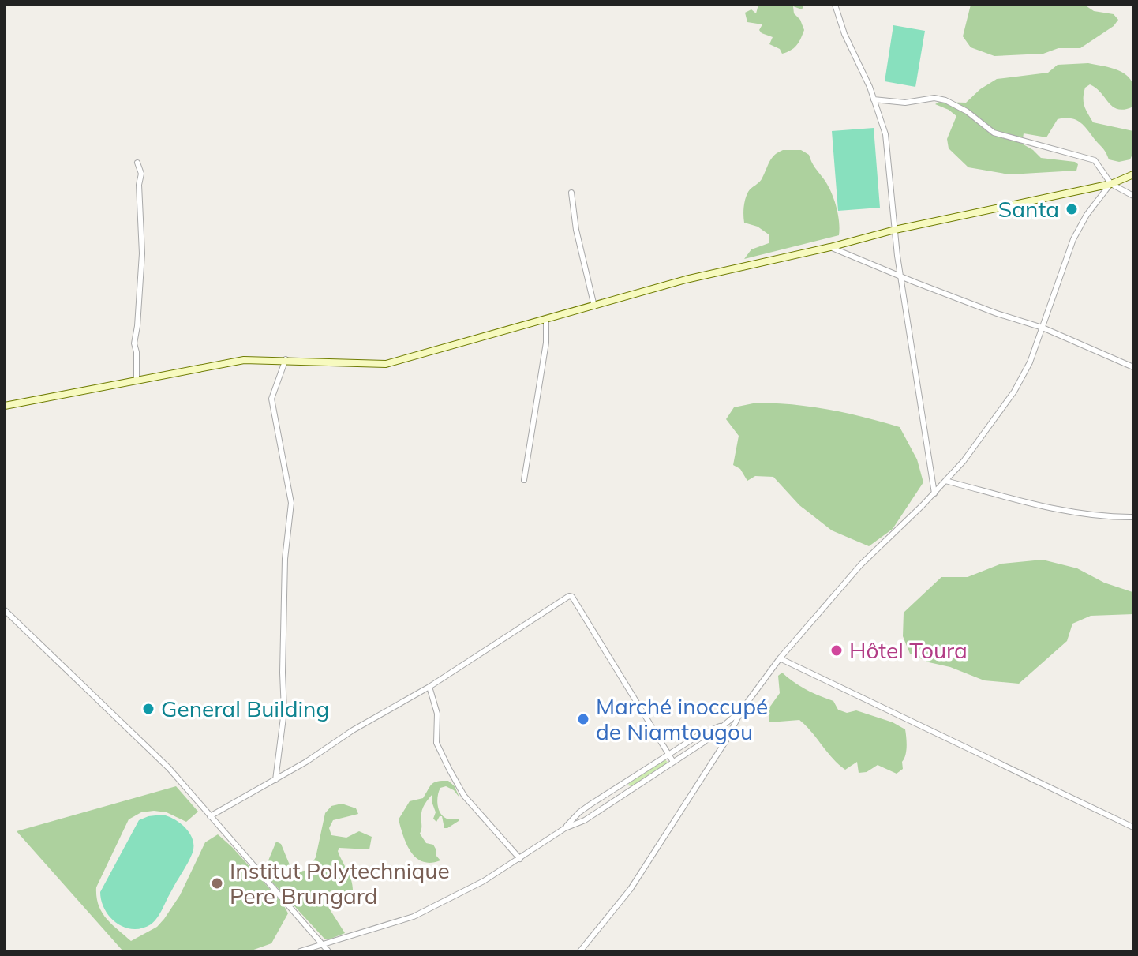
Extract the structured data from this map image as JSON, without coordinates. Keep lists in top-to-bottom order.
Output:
{
  "places": [
    "Santa",
    "Hôtel Toura",
    "General Building",
    "Marché inoccupé de Niamtougou",
    "Institut Polytechnique Pere Brungard"
  ]
}
